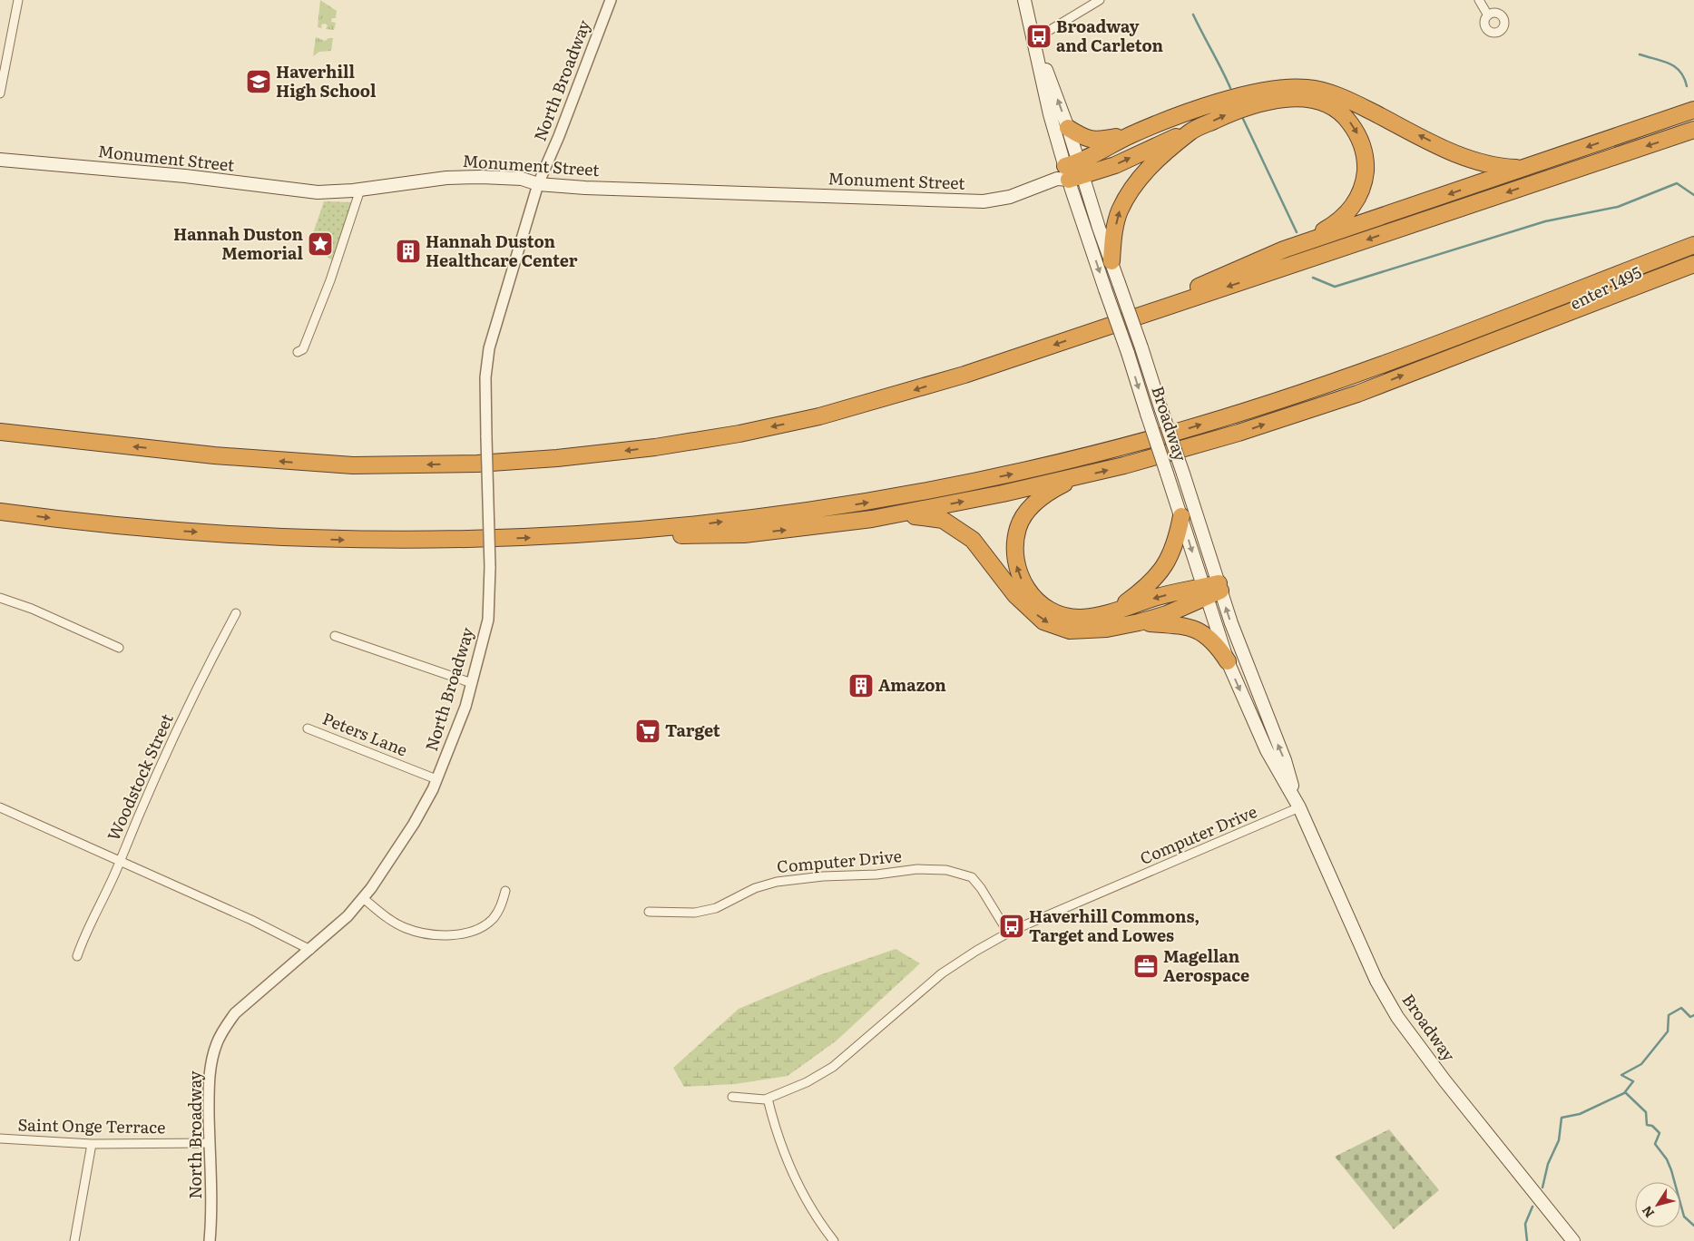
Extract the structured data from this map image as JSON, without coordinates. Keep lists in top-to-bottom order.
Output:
{
  "streets": {
    "highway": ["enter I495"],
    "main road": ["Monument Street", "Broadway"],
    "street": [
      "North Broadway",
      "Peters Lane",
      "Woodstock Street",
      "Computer Drive",
      "Saint Onge Terrace"
    ]
  },
  "crossings": [
    ["North Broadway", "Monument Street"],
    ["North Broadway", "Peters Lane"],
    ["North Broadway", "Saint Onge Terrace"],
    ["Monument Street", "Broadway"],
    ["Broadway", "Computer Drive"]
  ],
  "places": {
    "bus stop": ["Broadway and Carleton", "Haverhill Commons, Target and Lowes"],
    "school or university": ["Haverhill High School"],
    "place": ["Hannah Duston Memorial"],
    "building": ["Hannah Duston Healthcare Center", "Amazon"],
    "supermarket": ["Target"],
    "office": ["Magellan Aerospace"]
  },
  "north": "bottom left"
}
